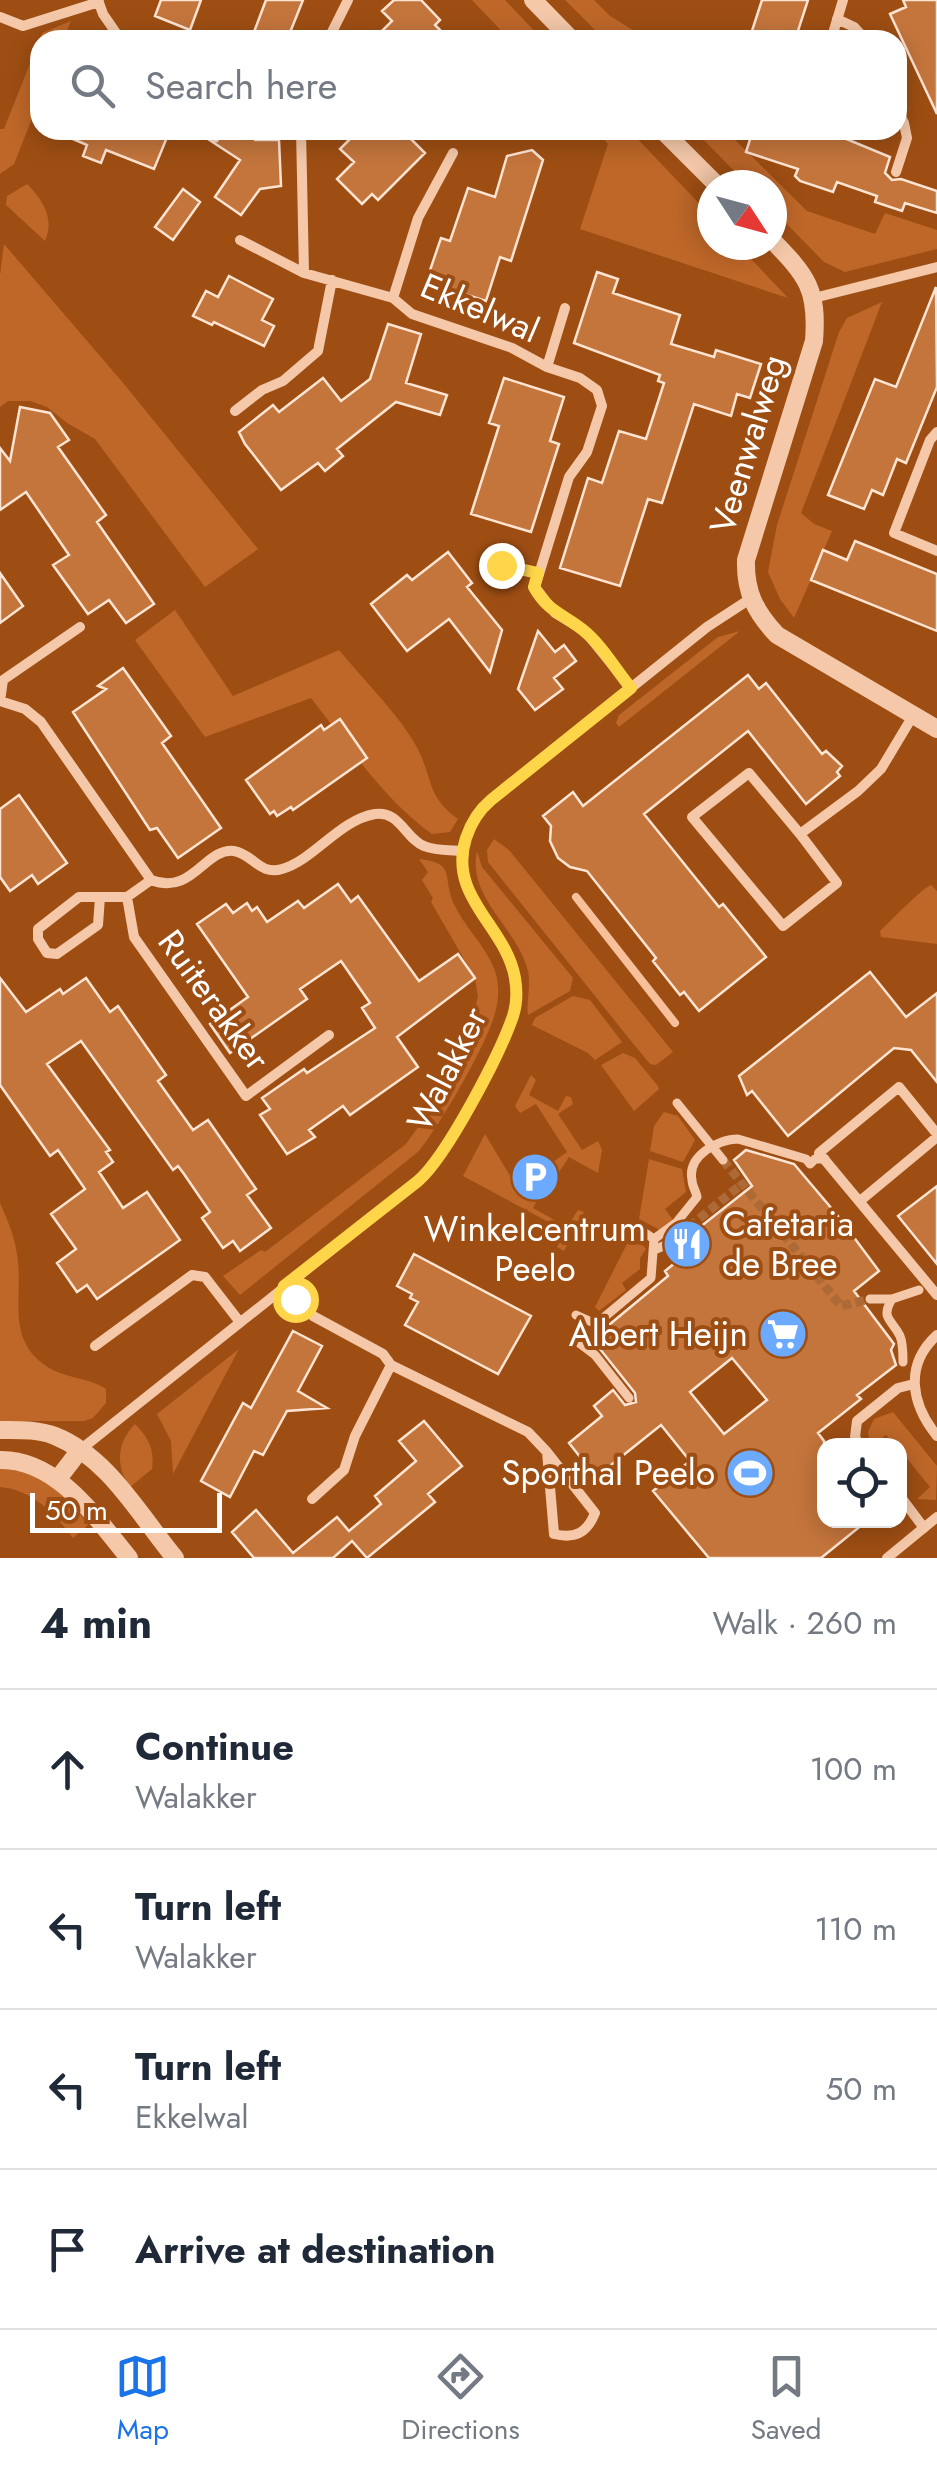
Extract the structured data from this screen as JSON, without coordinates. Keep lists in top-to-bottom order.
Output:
{
  "streets": {
    "street": [
      "Ekkelwal",
      "Veenwalweg",
      "Ruiterakker",
      "Walakker"
    ]
  },
  "crossings": [
    ["Ruiterakker", "Walakker"]
  ],
  "places": {
    "parking": ["Winkelcentrum Peelo"],
    "restaurant": ["Cafetaria de Bree"],
    "supermarket": ["Albert Heijn"],
    "sports": ["Sporthal Peelo"]
  },
  "scale_bar": "50 m",
  "north": "bottom right",
  "page": {
    "search": "Search here",
    "scale": "50 m",
    "heading": ["4 min", "Walk · 260 m"],
    "list": [
      ["Continue", "Walakker", "100 m"],
      ["Turn left", "Walakker", "110 m"],
      ["Turn left", "Ekkelwal", "50 m"],
      "Arrive at destination"
    ],
    "nav": ["Map", "Directions", "Saved"]
  }
}
